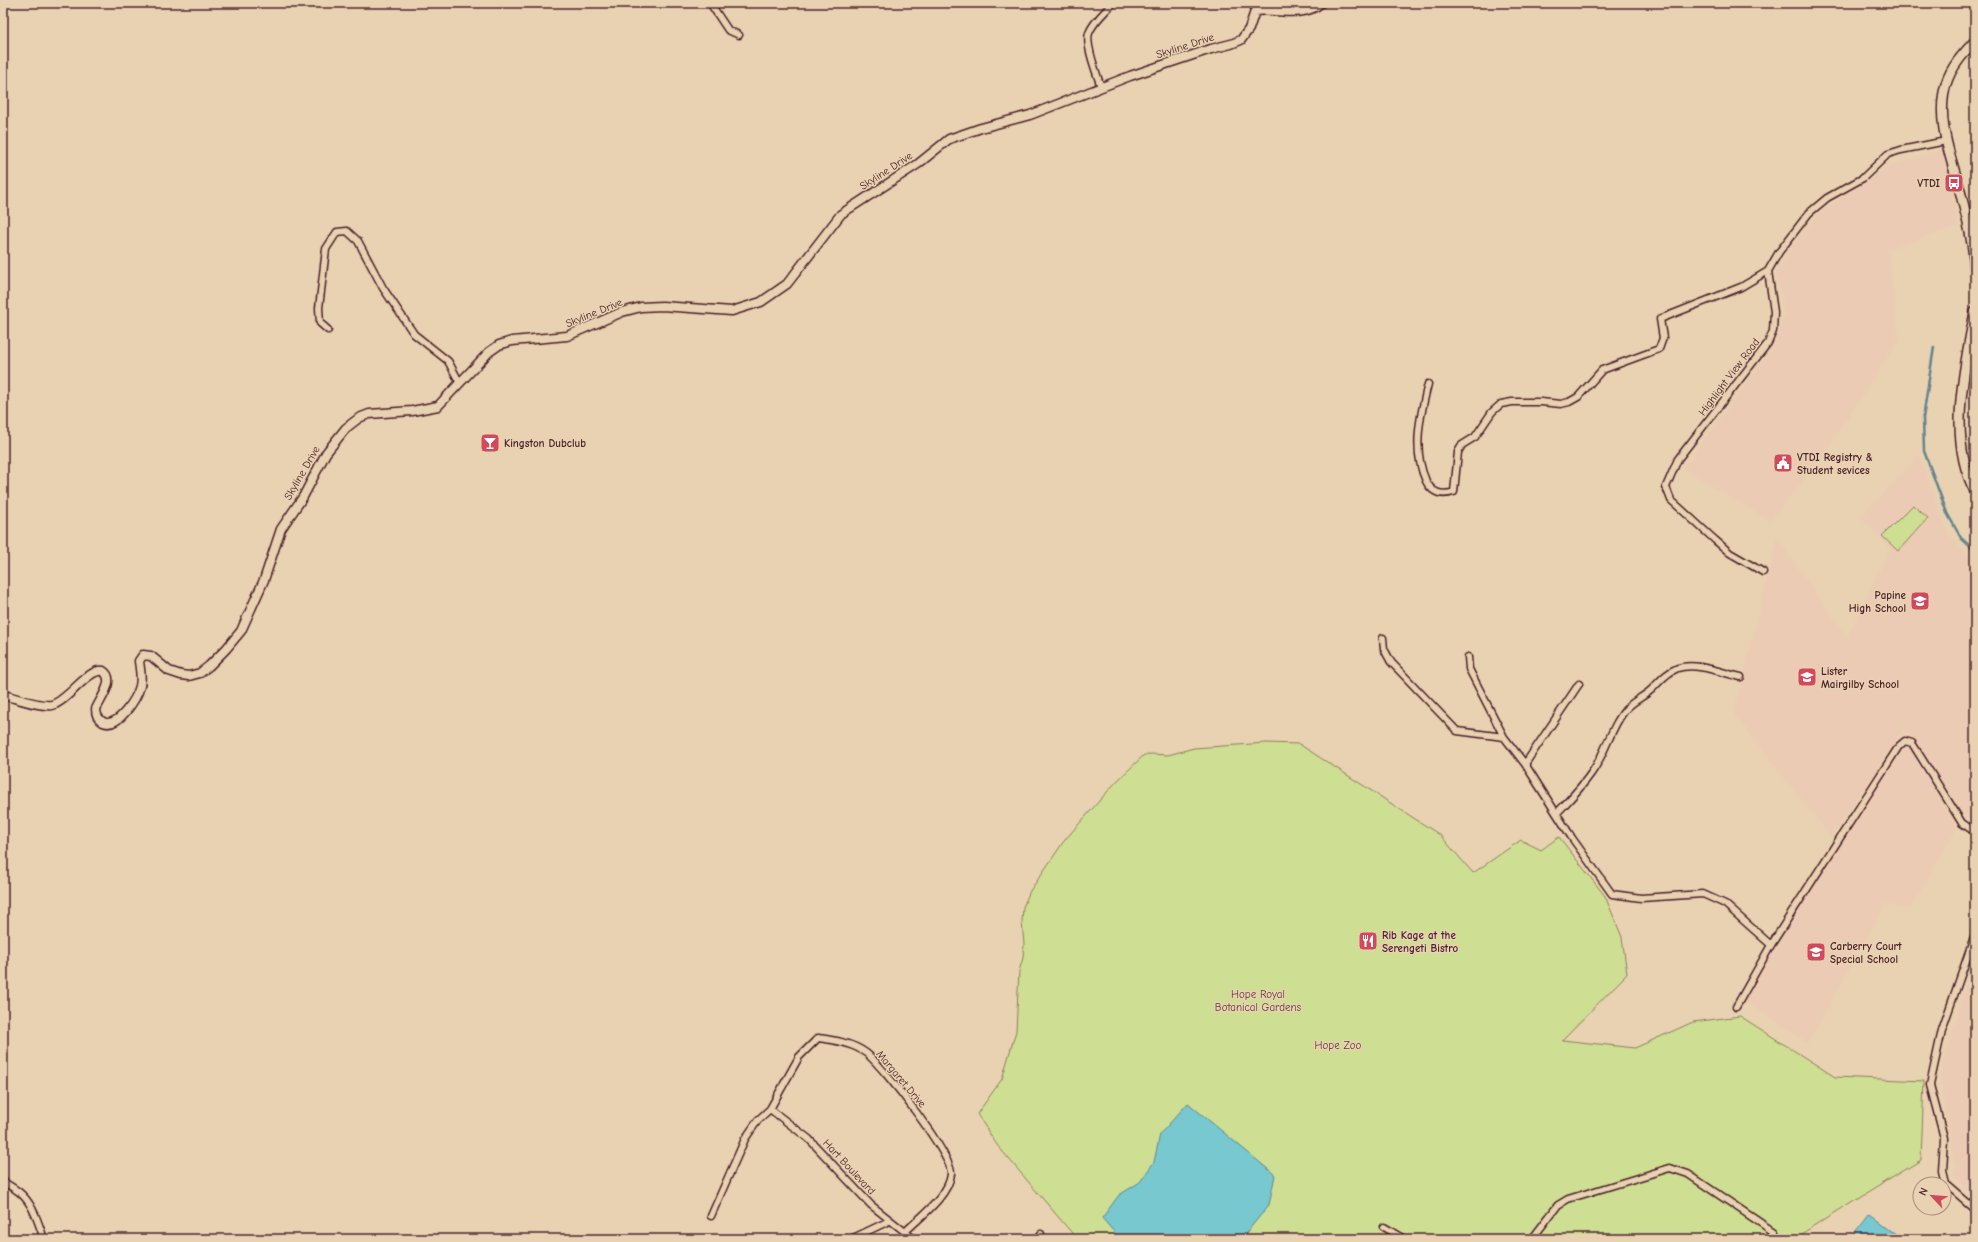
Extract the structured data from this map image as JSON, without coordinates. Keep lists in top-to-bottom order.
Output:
{
  "streets": {
    "street": [
      "Skyline Drive",
      "Highlight View Road",
      "Margaret Drive",
      "Hart Boulevard"
    ]
  },
  "crossings": [
    ["Margaret Drive", "Hart Boulevard"]
  ],
  "parks": ["Hope Royal Botanical Gardens", "Hope Zoo"],
  "places": {
    "bus stop": ["VTDI"],
    "bar": ["Kingston Dubclub"],
    "public building": ["VTDI Registry & Student sevices"],
    "school or university": ["Papine High School", "Lister Mairgilby School", "Carberry Court Special School"],
    "restaurant": ["Rib Kage at the Serengeti Bistro"]
  },
  "north": "top left"
}
